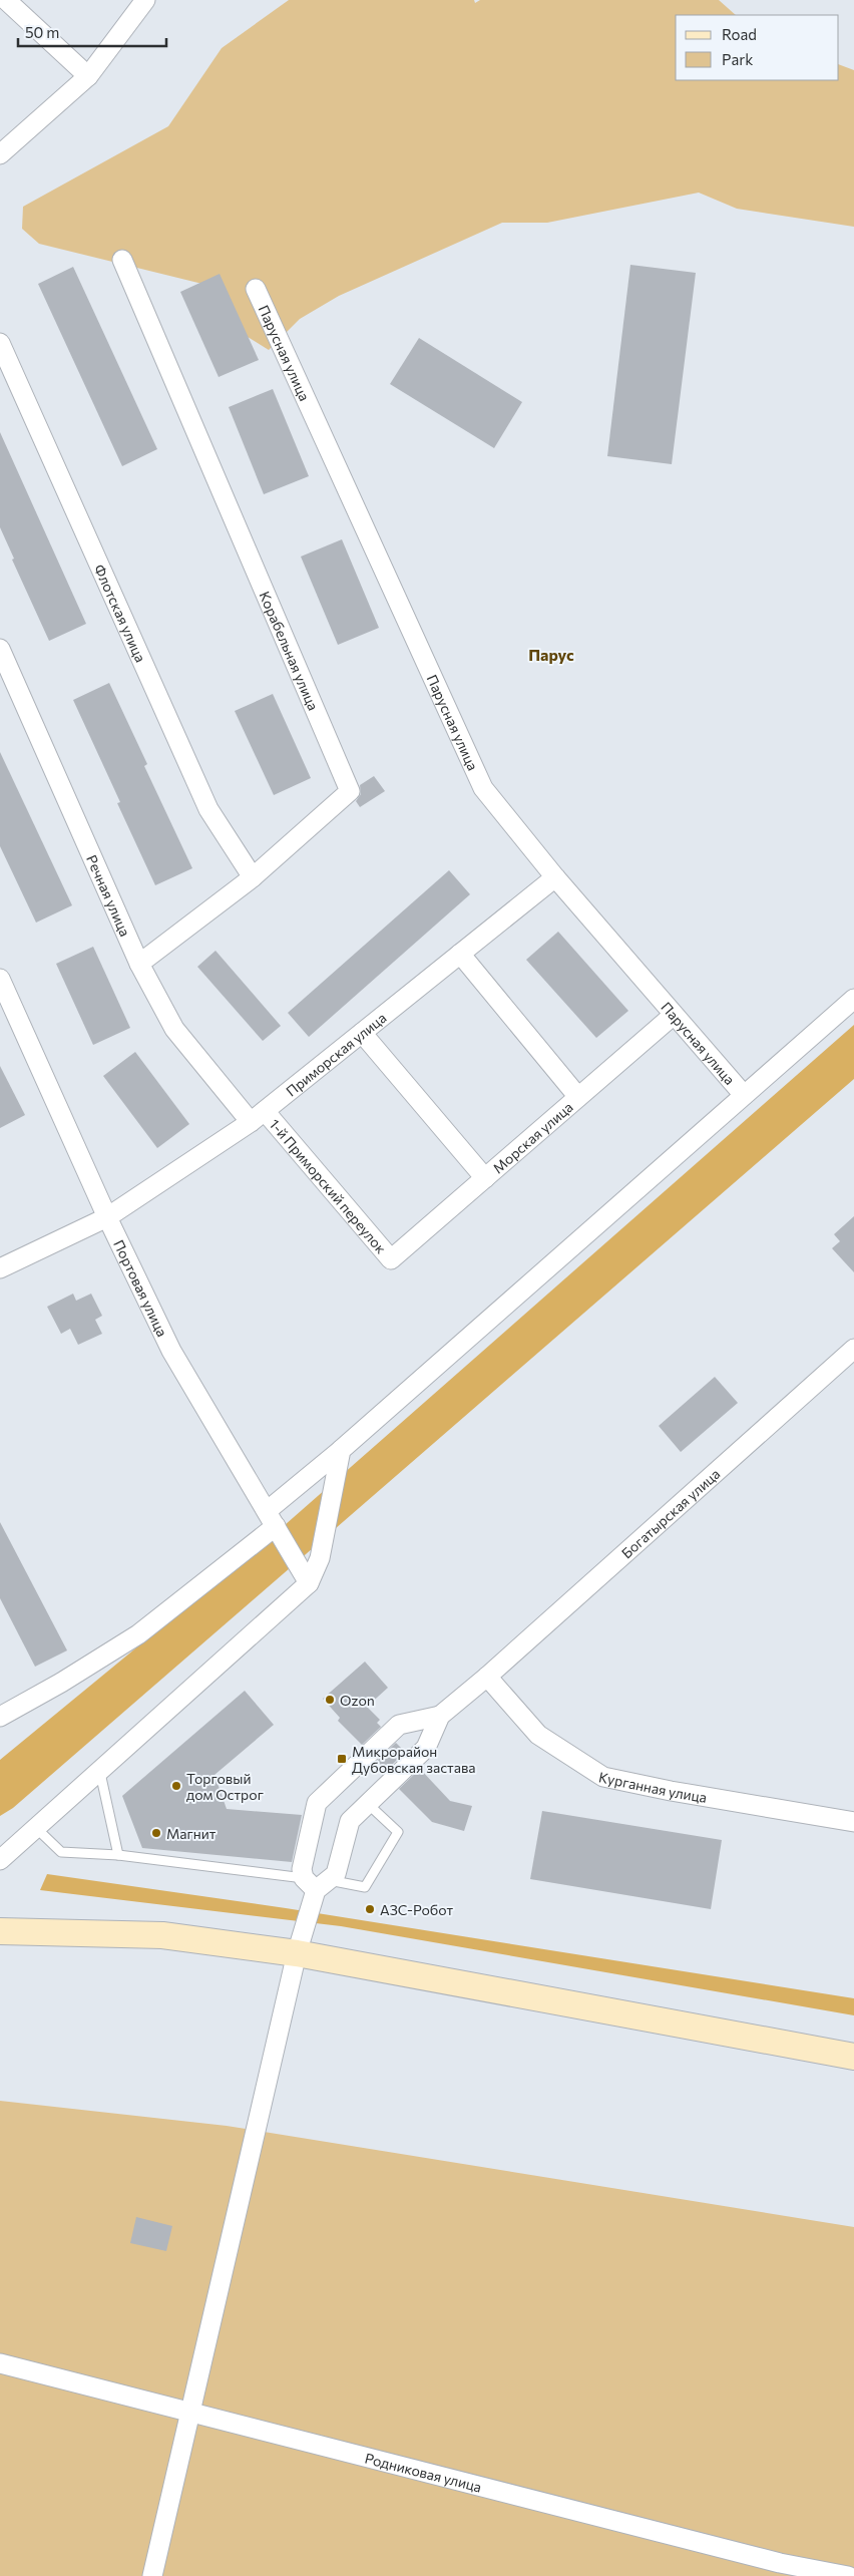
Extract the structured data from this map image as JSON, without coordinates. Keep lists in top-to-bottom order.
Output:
{
  "streets": {
    "street": [
      "Парусная улица",
      "Флотская улица",
      "Корабельная улица",
      "Речная улица",
      "Приморская улица",
      "Морская улица",
      "1-й Приморский переулок",
      "Портовая улица",
      "Богатырская улица",
      "Курганная улица",
      "Родниковая улица"
    ]
  },
  "crossings": [
    ["Парусная улица", "Приморская улица"],
    ["Парусная улица", "Морская улица"],
    ["Флотская улица", "Корабельная улица"],
    ["Корабельная улица", "Речная улица"],
    ["Речная улица", "Приморская улица"],
    ["Приморская улица", "1-й Приморский переулок"],
    ["Приморская улица", "Портовая улица"],
    ["Морская улица", "1-й Приморский переулок"],
    ["Богатырская улица", "Курганная улица"]
  ],
  "districts": ["Парус"],
  "places": {
    "other": [
      "Ozon",
      "Торговый дом Острог",
      "Магнит",
      "АЗС-Робот"
    ],
    "transit": ["Микрорайон Дубовская застава"]
  },
  "legend": ["Road", "Park"],
  "scale_bar": "50 m"
}
